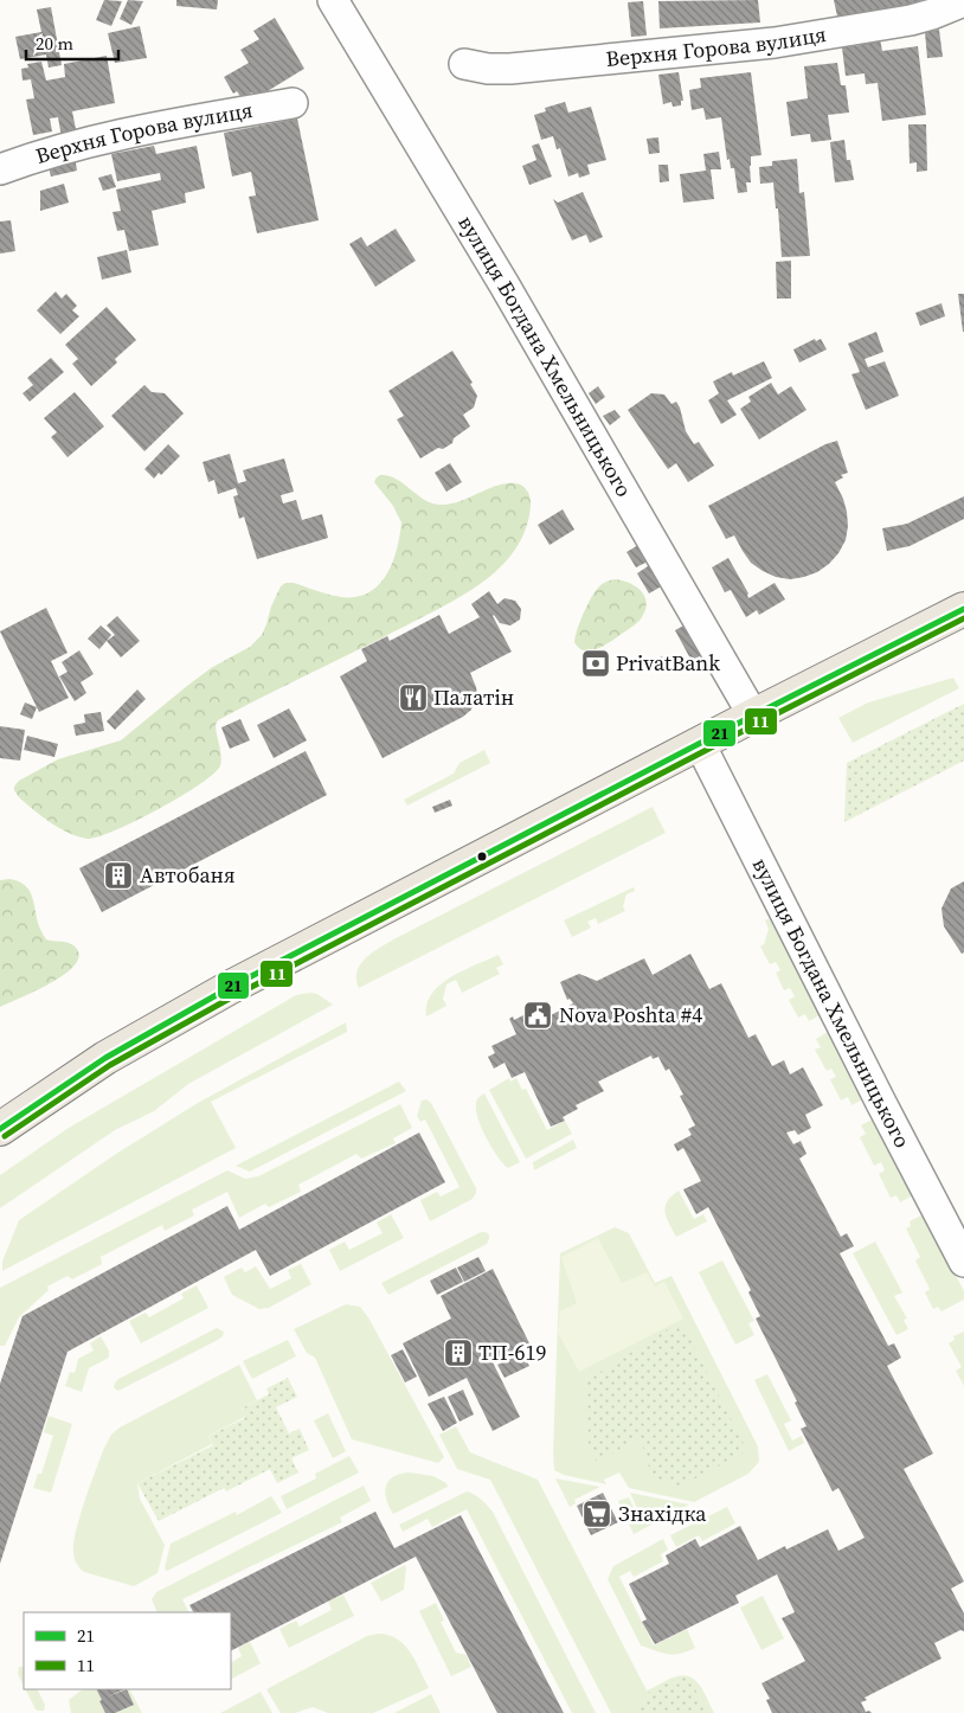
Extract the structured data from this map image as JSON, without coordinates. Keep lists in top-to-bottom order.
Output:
{
  "streets": {
    "street": ["Верхня Горова вулиця", "вулиця Богдана Хмельницького"]
  },
  "places": {
    "bank": ["PrivatBank"],
    "restaurant": ["Палатін"],
    "building": ["Автобаня", "ТП-619"],
    "public building": ["Nova Poshta #4"],
    "supermarket": ["Знахідка"]
  },
  "lines": ["transit line 21", "transit line 11"],
  "legend": ["21", "11"],
  "scale_bar": "20 m"
}
